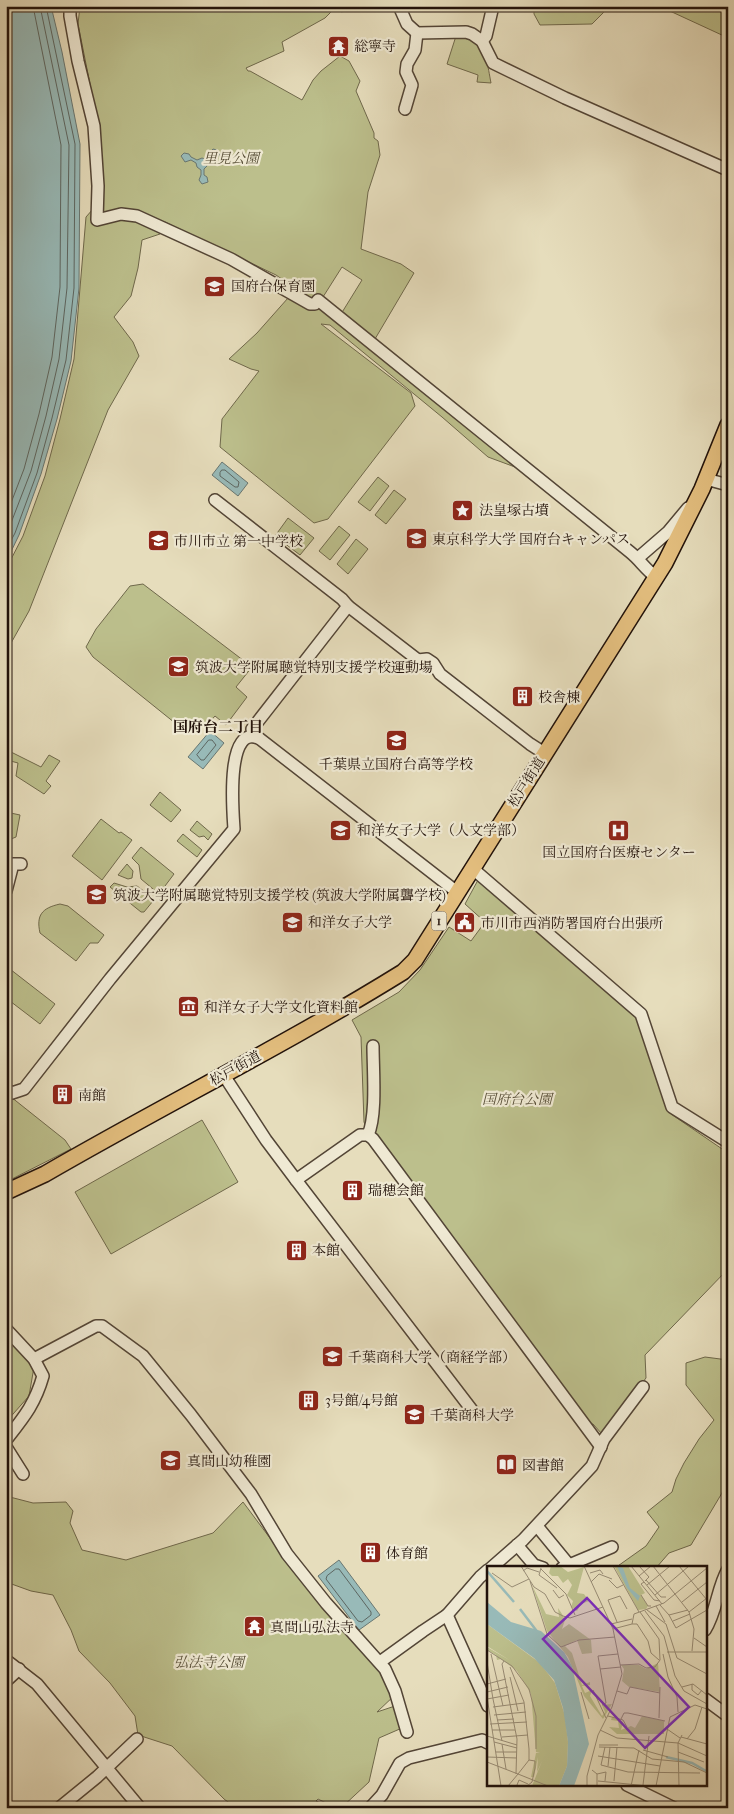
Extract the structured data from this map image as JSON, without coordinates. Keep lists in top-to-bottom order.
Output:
{
  "streets": {
    "main road": ["松戸街道", "1"]
  },
  "districts": ["国府台二丁目"],
  "parks": ["里見公園", "国府台公園", "弘法寺公園"],
  "places": {
    "temple": ["総寧寺", "真間山弘法寺"],
    "school or university": [
      "国府台保育園",
      "東京科学大学 国府台キャンパス",
      "市川市立 第一中学校",
      "筑波大学附属聴覚特別支援学校運動場",
      "千葉県立国府台高等学校",
      "和洋女子大学（人文学部）",
      "筑波大学附属聴覚特別支援学校 (筑波大学附属聾学校)",
      "和洋女子大学",
      "千葉商科大学（商経学部）",
      "千葉商科大学",
      "真間山幼稚園"
    ],
    "place": ["法皇塚古墳"],
    "building": [
      "校舎棟",
      "南館",
      "瑞穂会館",
      "本館",
      "3号館/4号館",
      "体育館"
    ],
    "hospital": ["国立国府台医療センター"],
    "public building": ["市川市西消防署国府台出張所"],
    "museum": ["和洋女子大学文化資料館"],
    "library": ["図書館"]
  }
}
